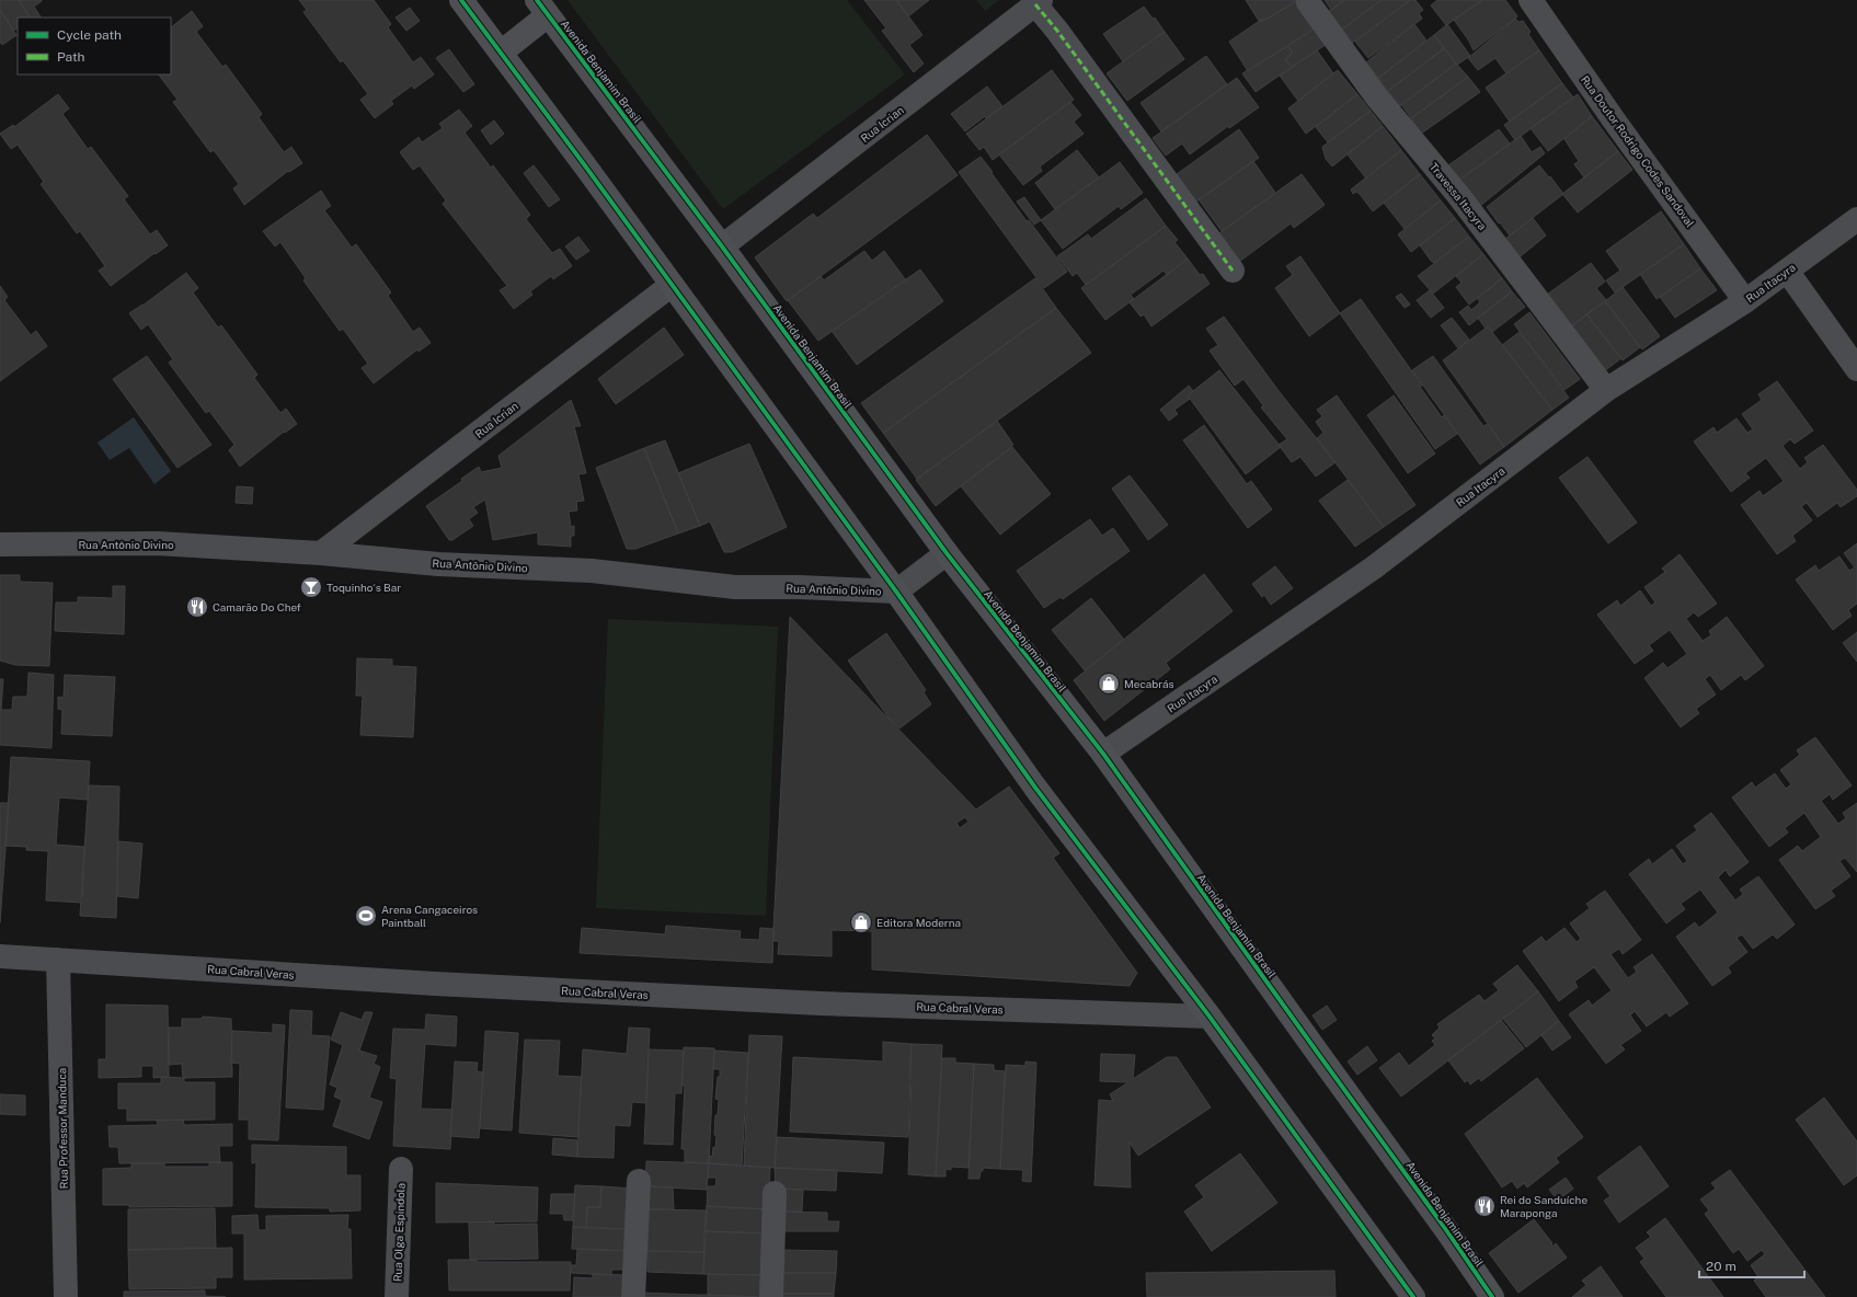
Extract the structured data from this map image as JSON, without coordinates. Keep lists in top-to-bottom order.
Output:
{
  "streets": {
    "main road": ["Avenida Benjamim Brasil"],
    "street": [
      "Rua Icrian",
      "Rua Doutor Rodrigo Codes Sandoval",
      "Travessa Itacyra",
      "Rua Itacyra",
      "Rua Antônio Divino",
      "Rua Cabral Veras",
      "Rua Professor Manduca",
      "Rua Olga Espindola"
    ]
  },
  "crossings": [
    ["Avenida Benjamim Brasil", "Rua Icrian"],
    ["Avenida Benjamim Brasil", "Rua Itacyra"],
    ["Avenida Benjamim Brasil", "Rua Antônio Divino"],
    ["Rua Icrian", "Rua Antônio Divino"],
    ["Rua Doutor Rodrigo Codes Sandoval", "Rua Itacyra"],
    ["Travessa Itacyra", "Rua Itacyra"],
    ["Rua Cabral Veras", "Rua Professor Manduca"]
  ],
  "places": {
    "bar": ["Toquinho´s Bar"],
    "restaurant": ["Camarão Do Chef", "Rei do Sanduíche Maraponga"],
    "shop": ["Mecabrás", "Editora Moderna"],
    "sports": ["Arena Cangaceiros Paintball"]
  },
  "legend": ["Cycle path", "Path"],
  "scale_bar": "20 m"
}
